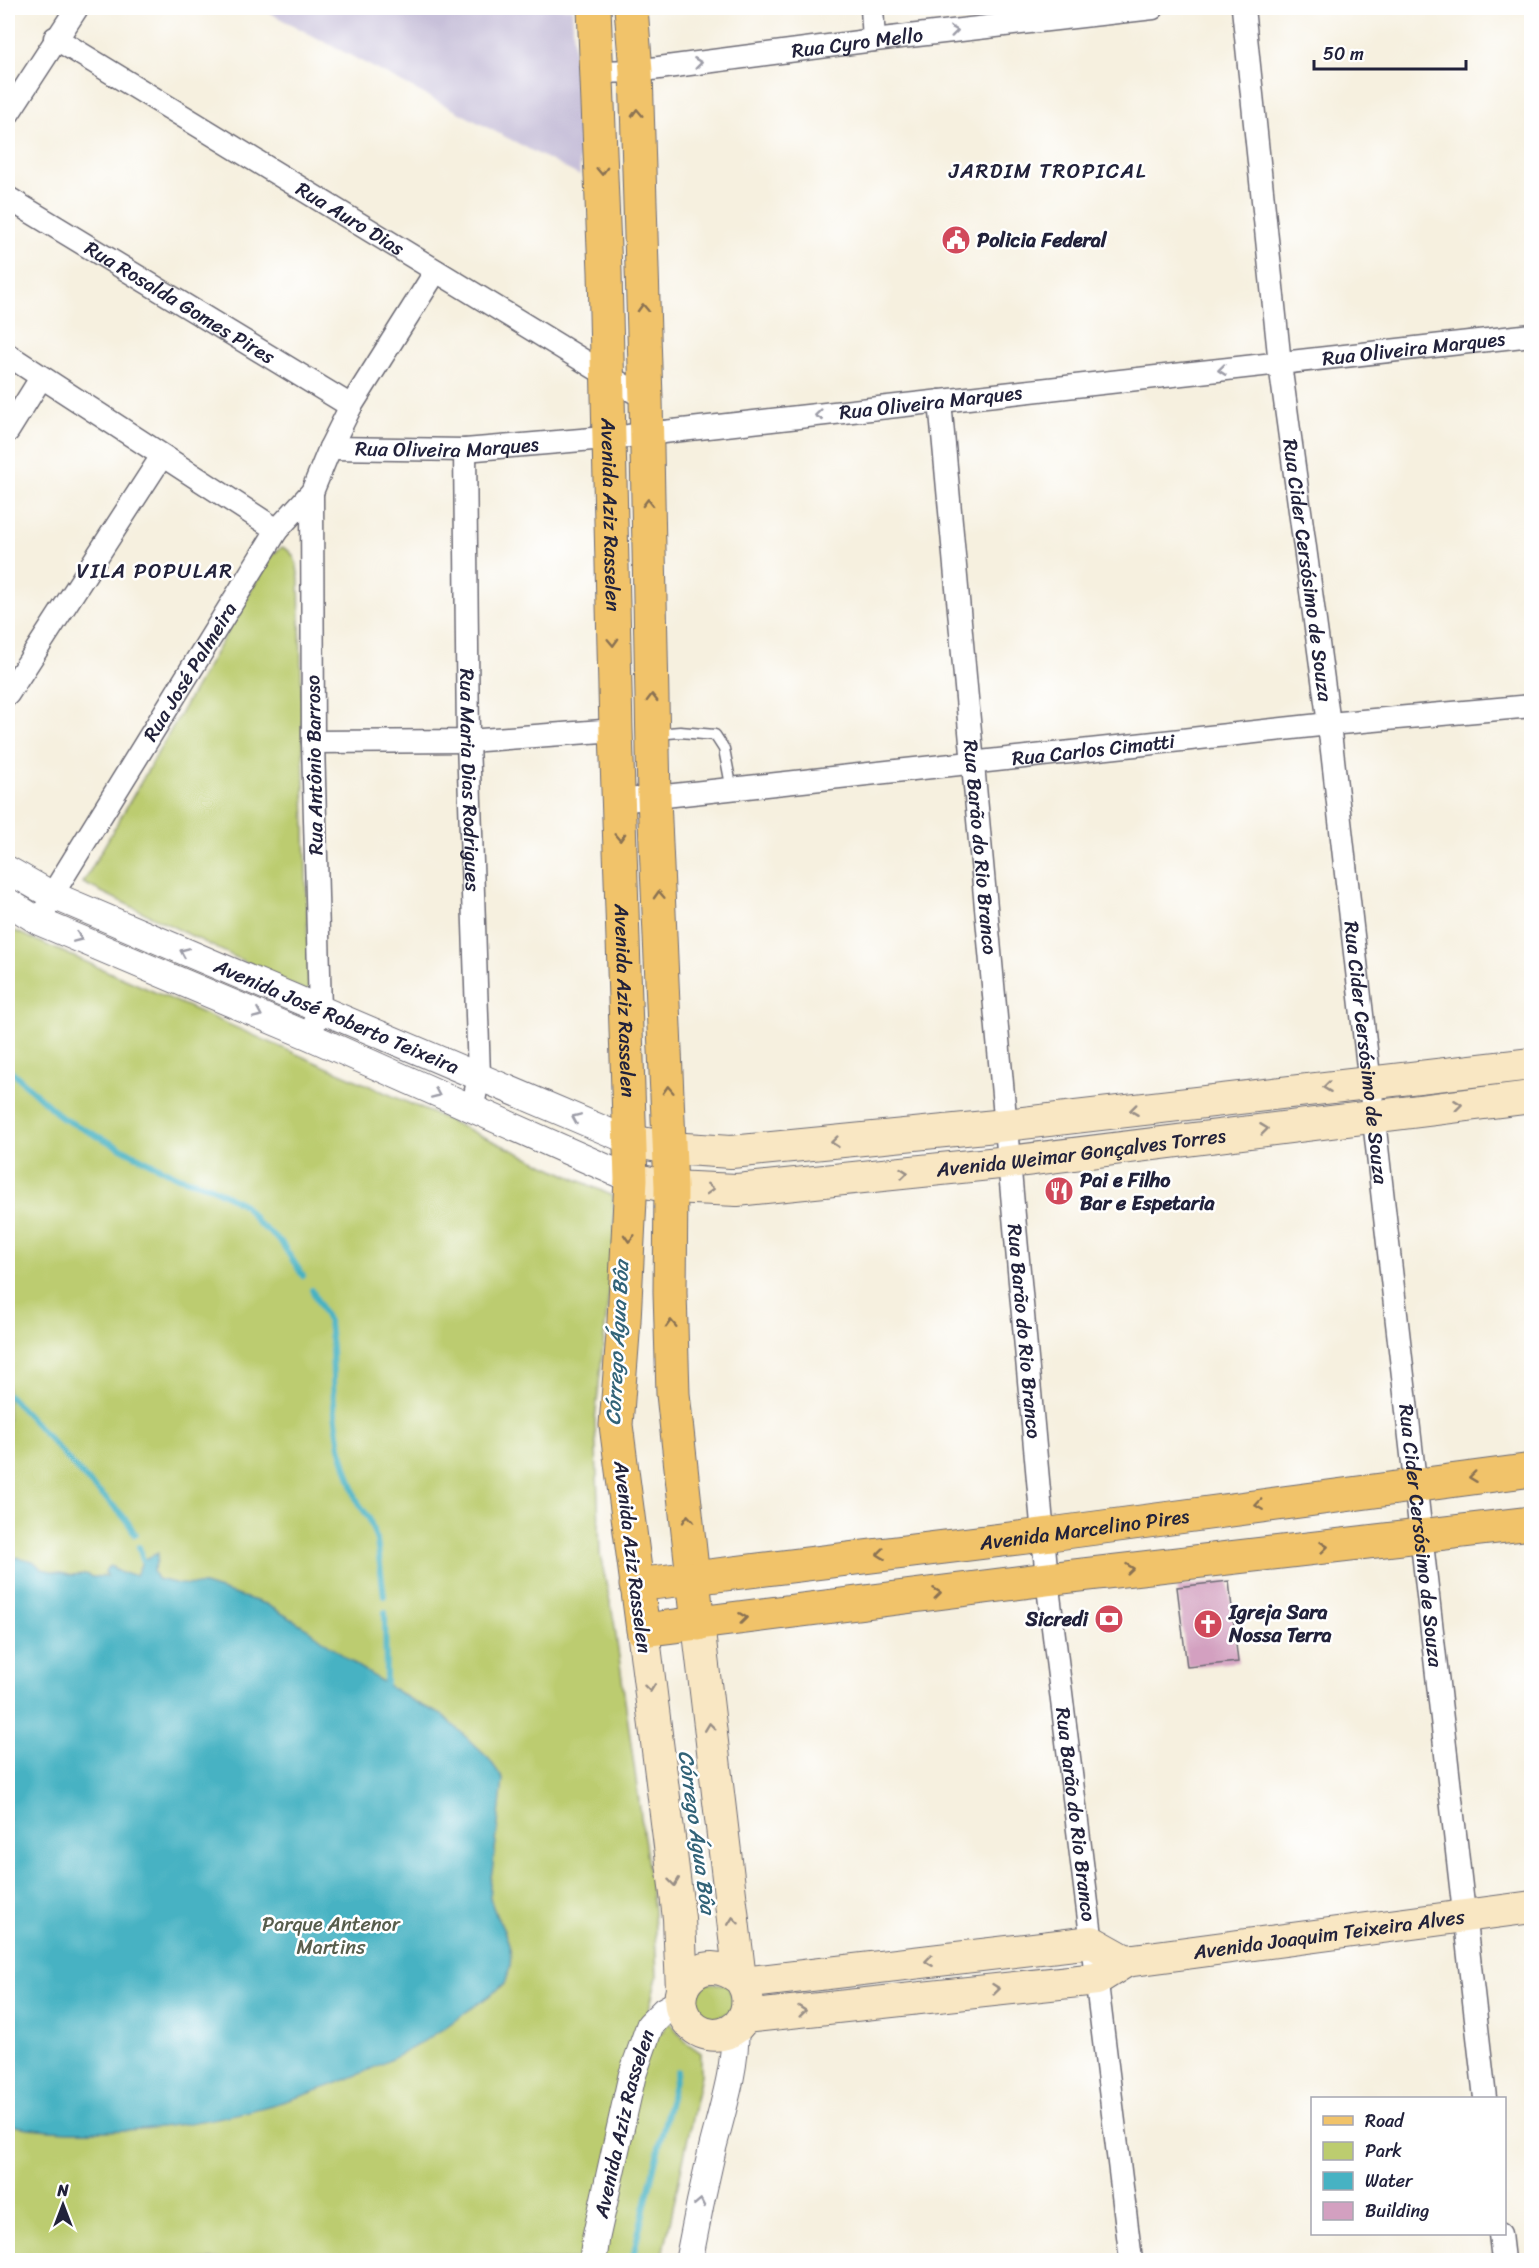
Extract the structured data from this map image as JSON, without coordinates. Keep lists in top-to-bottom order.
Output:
{
  "streets": {
    "main road": [
      "Avenida Aziz Rasselen",
      "Avenida José Roberto Teixeira",
      "Avenida Weimar Gonçalves Torres",
      "Avenida Marcelino Pires",
      "Avenida Joaquim Teixeira Alves"
    ],
    "street": [
      "Rua Cyro Mello",
      "Rua Auro Dias",
      "Rua Rosalda Gomes Pires",
      "Rua Oliveira Marques",
      "Rua Cider Cersósimo de Souza",
      "Rua José Palmeira",
      "Rua Carlos Cimatti",
      "Rua Antônio Barroso",
      "Rua Maria Dias Rodrigues",
      "Rua Barão do Rio Branco"
    ]
  },
  "crossings": [
    ["Rua Cyro Mello", "Avenida Aziz Rasselen"],
    ["Rua Auro Dias", "Avenida Aziz Rasselen"],
    ["Rua Auro Dias", "Rua José Palmeira"],
    ["Rua Rosalda Gomes Pires", "Rua José Palmeira"],
    ["Rua Oliveira Marques", "Avenida Aziz Rasselen"],
    ["Rua Oliveira Marques", "Rua Cider Cersósimo de Souza"],
    ["Rua Oliveira Marques", "Rua José Palmeira"],
    ["Rua Oliveira Marques", "Rua Maria Dias Rodrigues"],
    ["Rua Oliveira Marques", "Rua Barão do Rio Branco"],
    ["Avenida Aziz Rasselen", "Rua Carlos Cimatti"],
    ["Avenida Aziz Rasselen", "Avenida José Roberto Teixeira"],
    ["Avenida Aziz Rasselen", "Avenida Weimar Gonçalves Torres"],
    ["Avenida Aziz Rasselen", "Avenida Marcelino Pires"],
    ["Rua Cider Cersósimo de Souza", "Rua Carlos Cimatti"],
    ["Rua Cider Cersósimo de Souza", "Avenida Weimar Gonçalves Torres"],
    ["Rua Cider Cersósimo de Souza", "Avenida Marcelino Pires"],
    ["Rua Cider Cersósimo de Souza", "Avenida Joaquim Teixeira Alves"],
    ["Rua José Palmeira", "Rua Antônio Barroso"],
    ["Rua José Palmeira", "Avenida José Roberto Teixeira"],
    ["Rua Carlos Cimatti", "Rua Barão do Rio Branco"],
    ["Rua Antônio Barroso", "Avenida José Roberto Teixeira"],
    ["Rua Maria Dias Rodrigues", "Avenida José Roberto Teixeira"],
    ["Rua Barão do Rio Branco", "Avenida Weimar Gonçalves Torres"],
    ["Rua Barão do Rio Branco", "Avenida Marcelino Pires"],
    ["Rua Barão do Rio Branco", "Avenida Joaquim Teixeira Alves"],
    ["Avenida José Roberto Teixeira", "Avenida Weimar Gonçalves Torres"]
  ],
  "one_way": ["Rua Cyro Mello", "Rua Oliveira Marques"],
  "districts": ["JARDIM TROPICAL", "VILA POPULAR"],
  "water": ["Córrego Água Bôa"],
  "parks": ["Parque Antenor Martins"],
  "places": {
    "public building": ["Policia Federal"],
    "restaurant": ["Pai e Filho Bar e Espetaria"],
    "bank": ["Sicredi"],
    "church": ["Igreja Sara Nossa Terra"]
  },
  "legend": [
    "Road",
    "Park",
    "Water",
    "Building"
  ],
  "scale_bar": "50 m",
  "north": "top"
}
